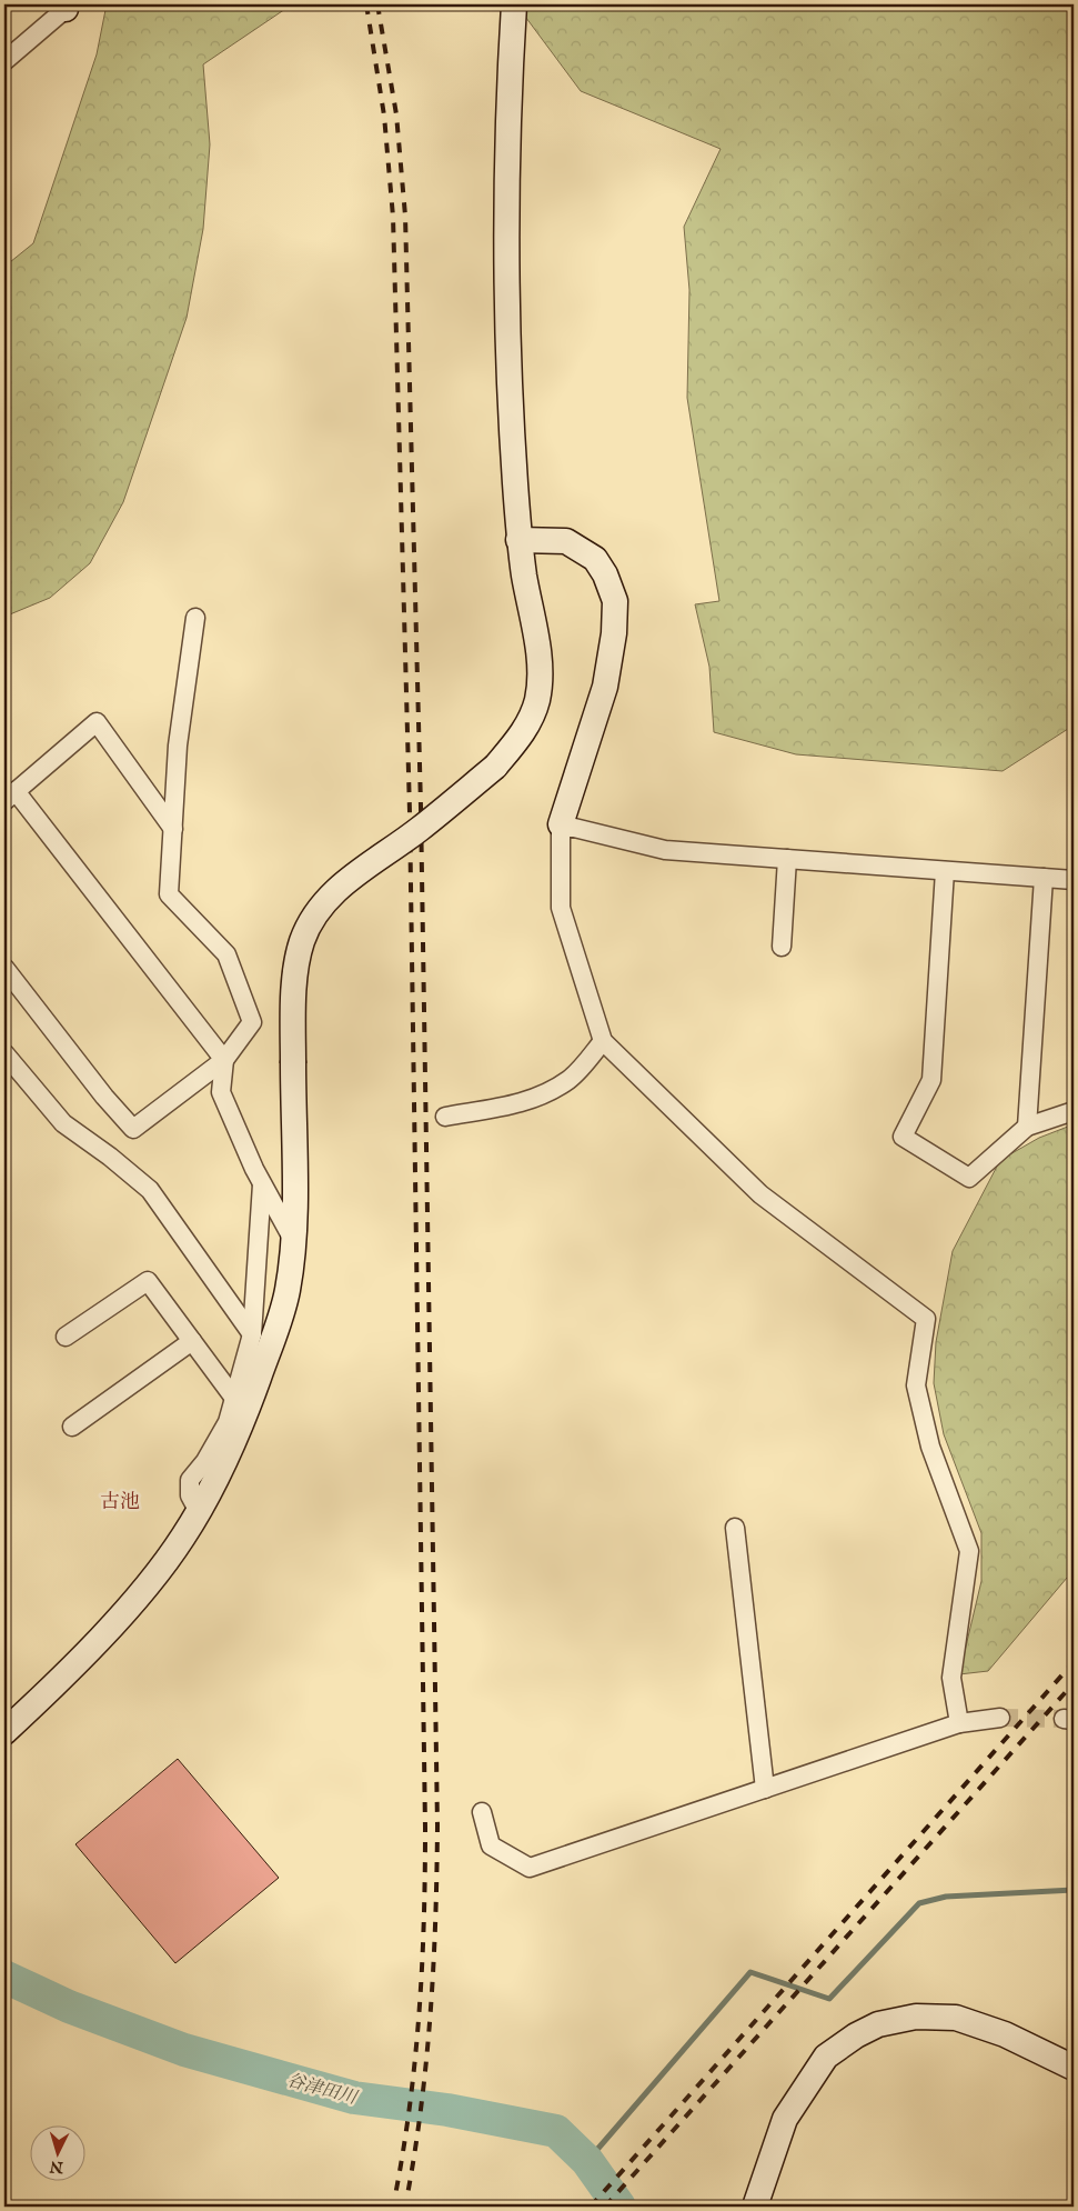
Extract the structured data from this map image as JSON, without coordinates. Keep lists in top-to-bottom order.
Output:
{
  "districts": ["古池"],
  "water": ["谷津田川"],
  "north": "bottom"
}
